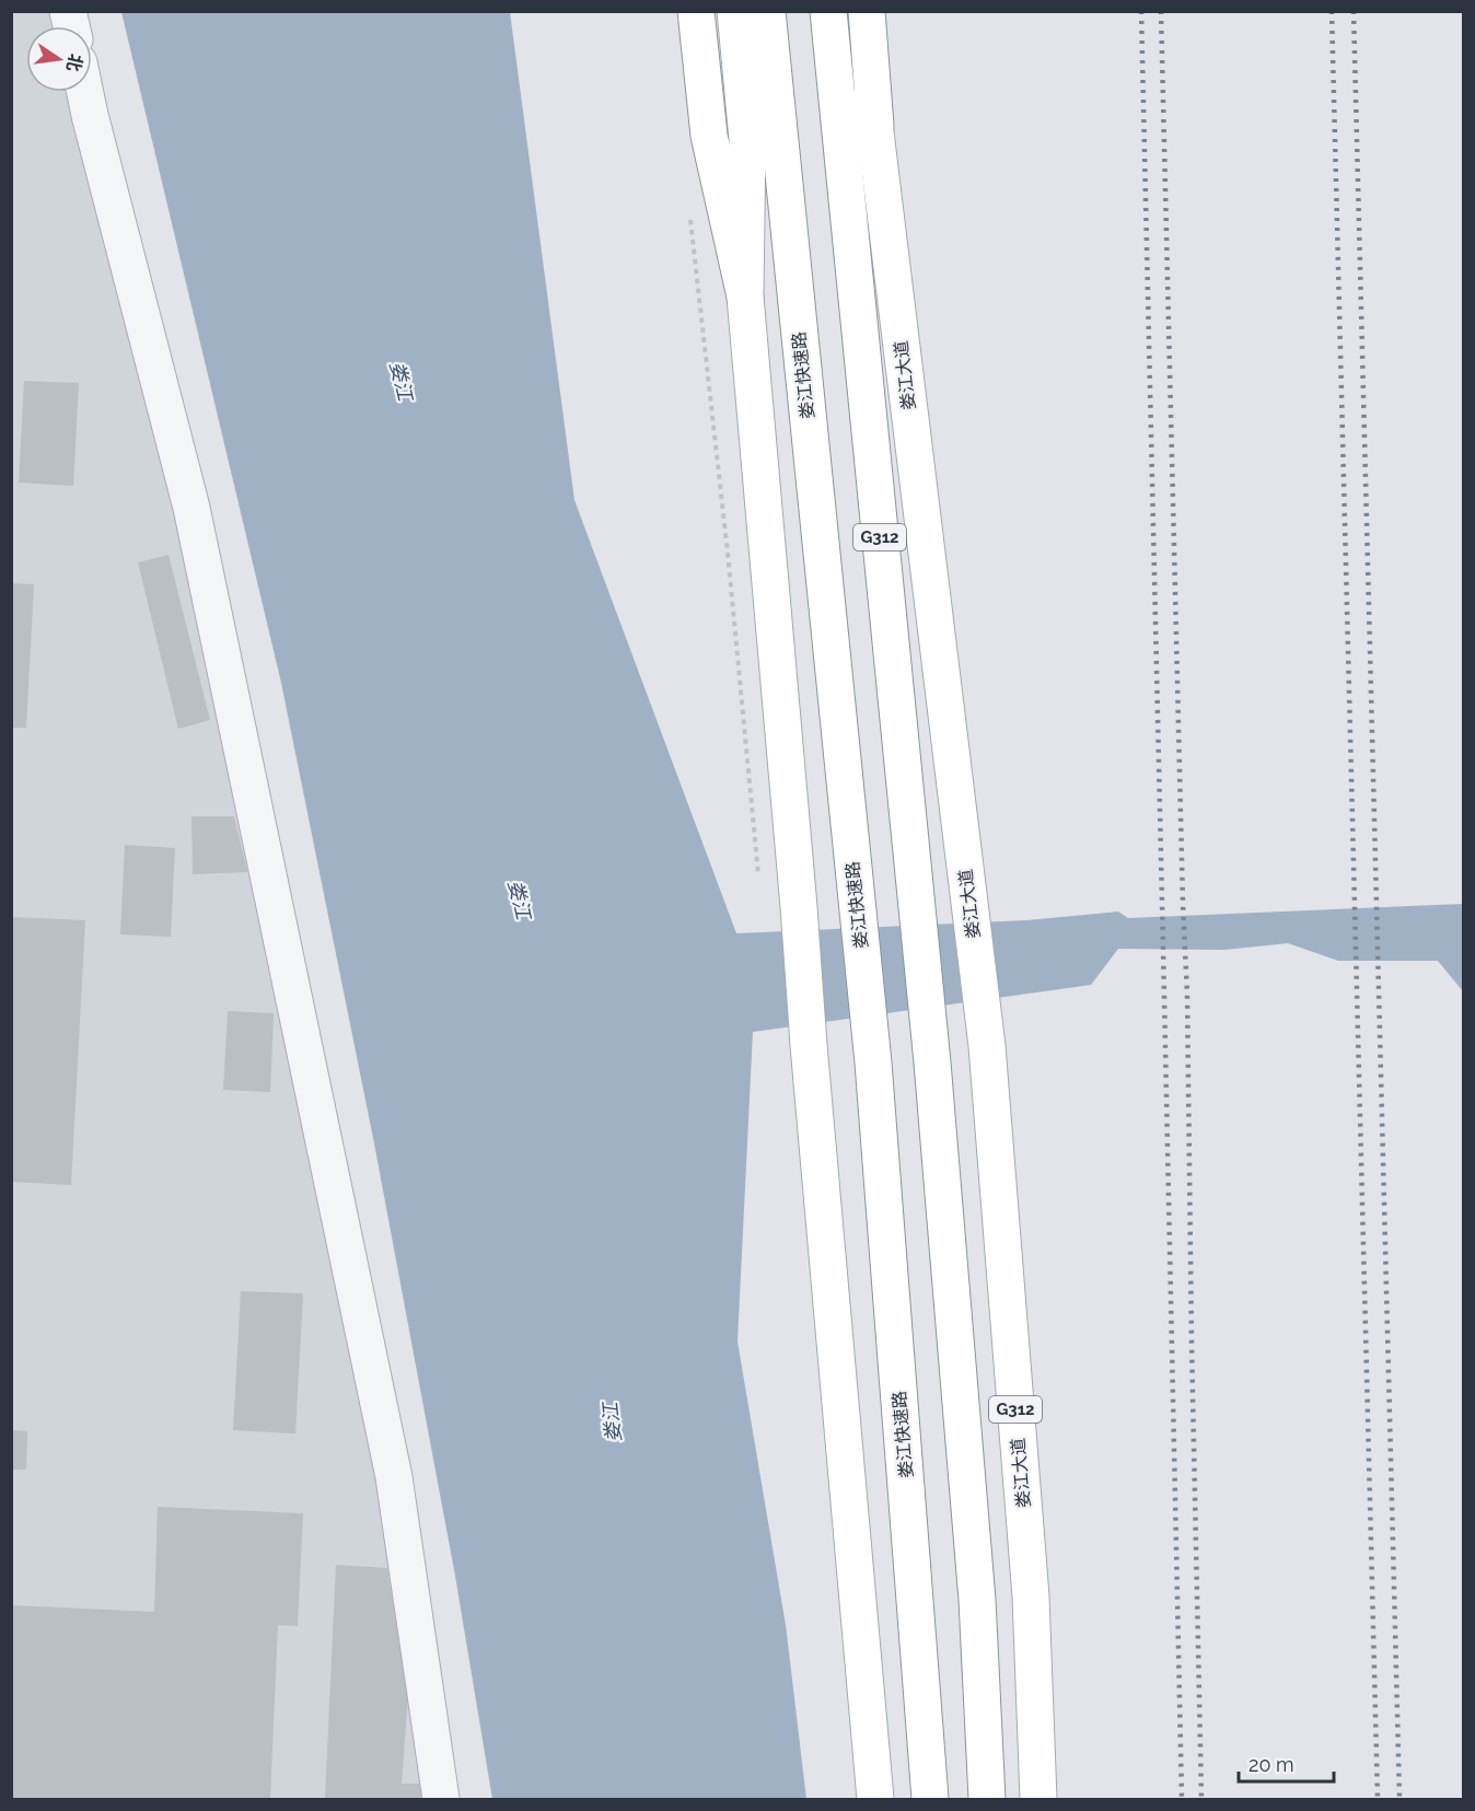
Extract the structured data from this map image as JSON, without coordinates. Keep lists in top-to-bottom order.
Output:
{
  "streets": {
    "main road": ["娄江快速路", "娄江大道", "G312"]
  },
  "water": ["娄江"],
  "scale_bar": "20 m",
  "north": "right"
}
